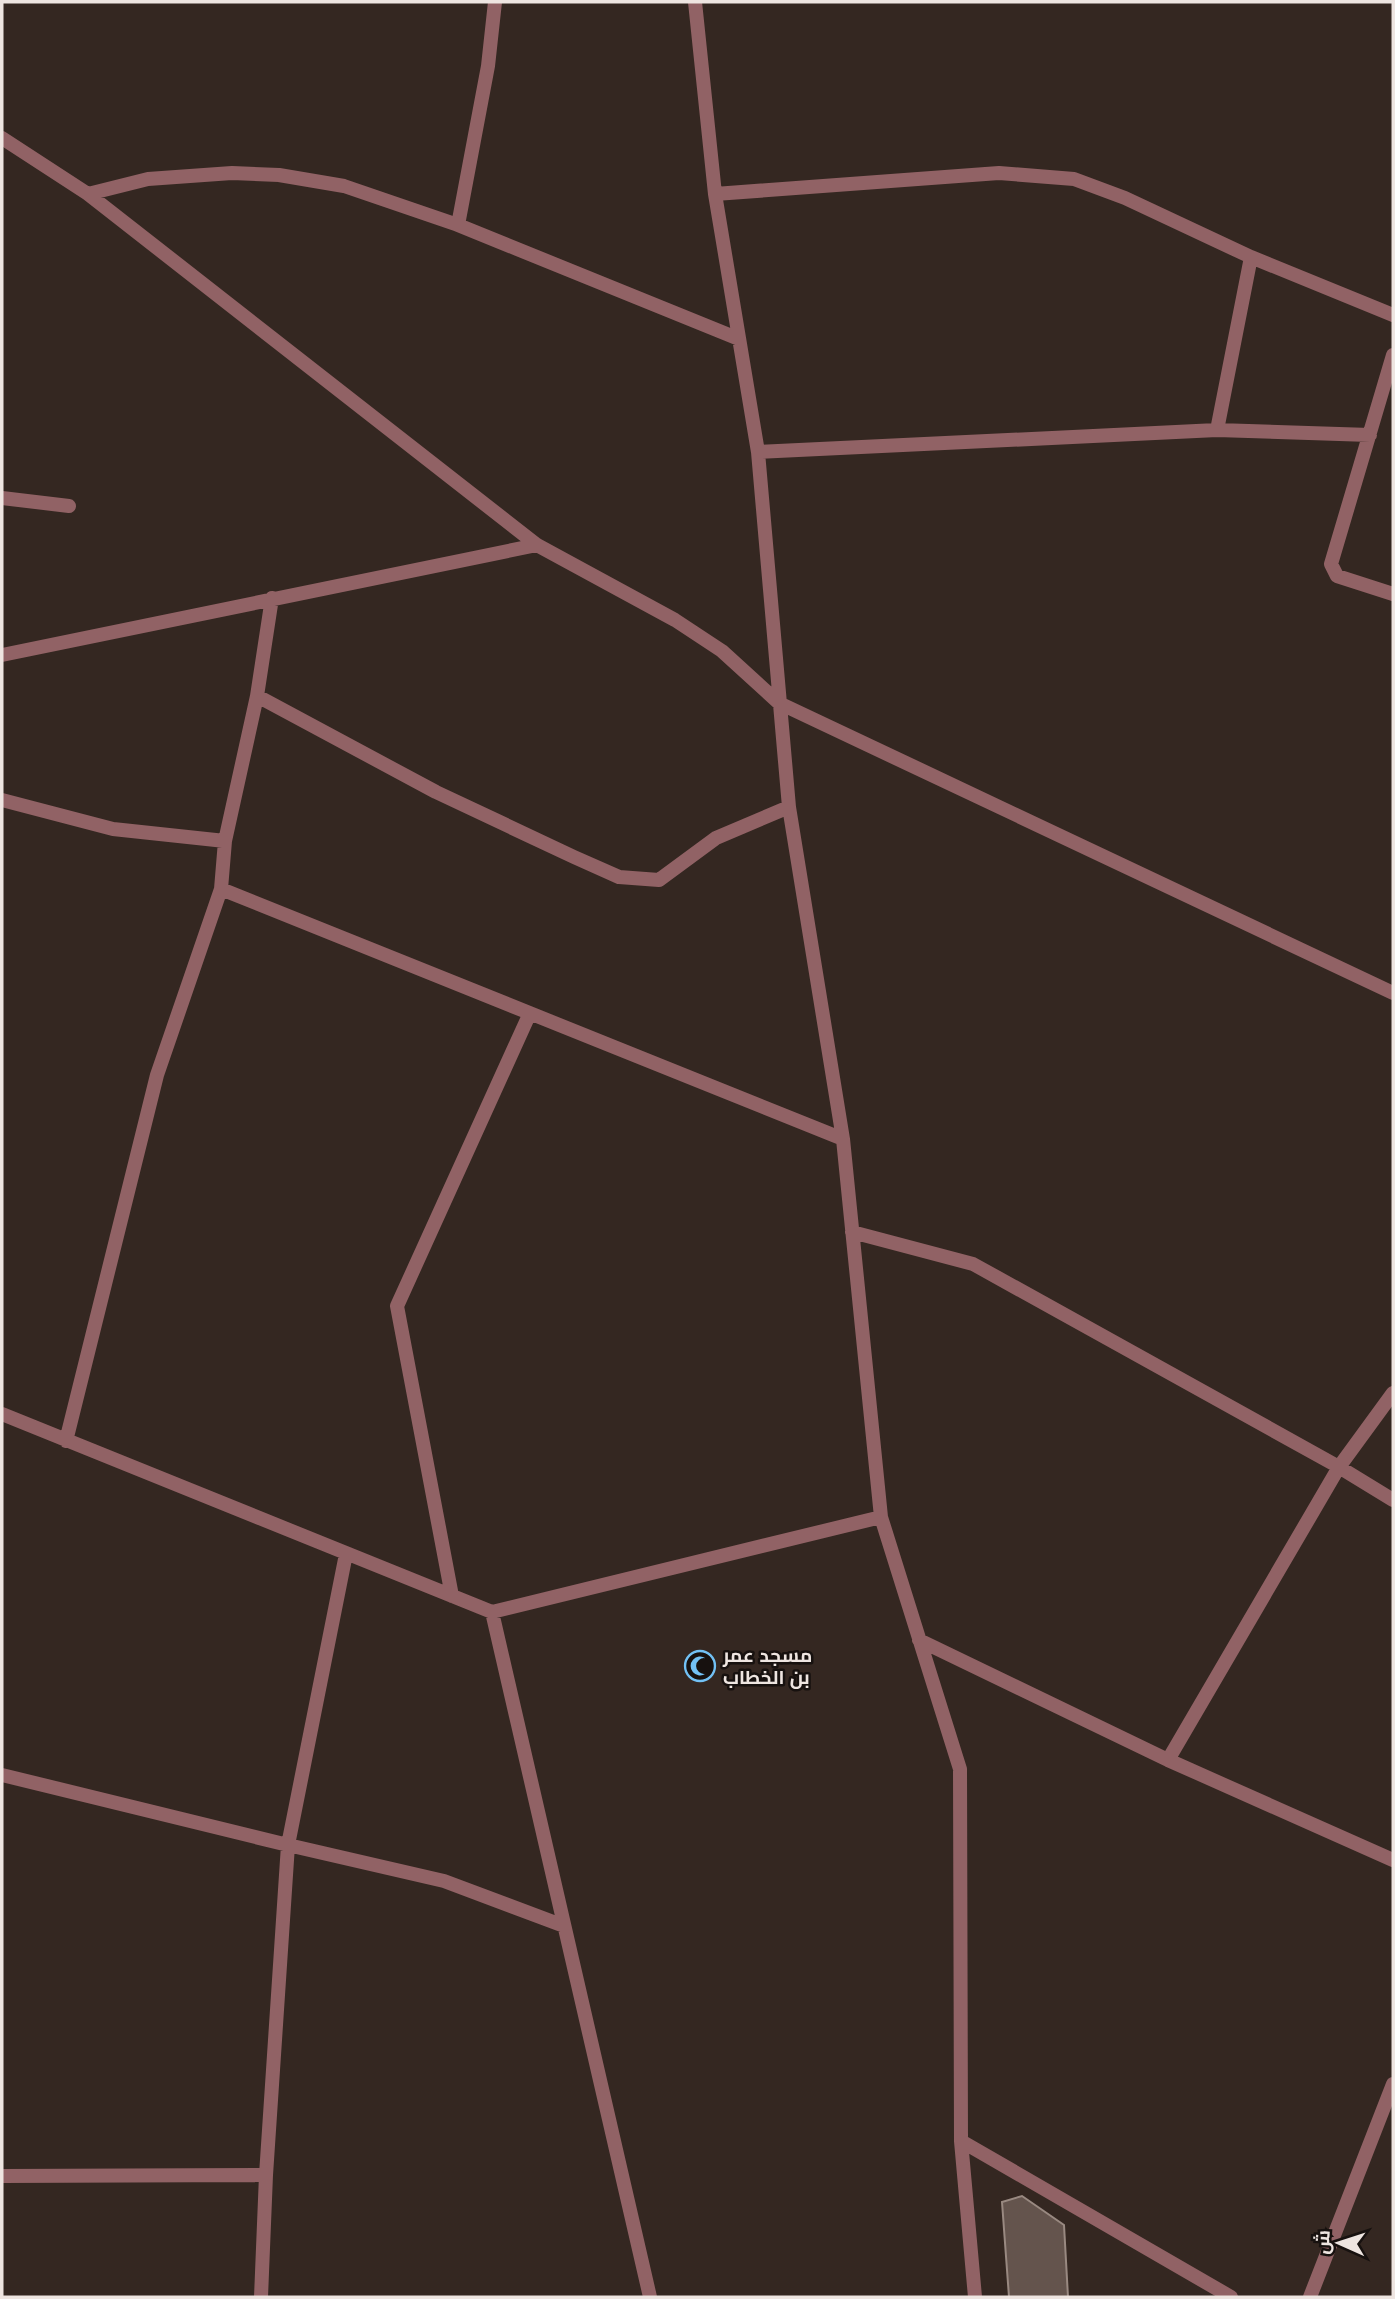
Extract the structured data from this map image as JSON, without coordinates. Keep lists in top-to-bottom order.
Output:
{
  "places": {
    "mosque": ["مسجد عمر بن الخطاب"]
  },
  "north": "left"
}
